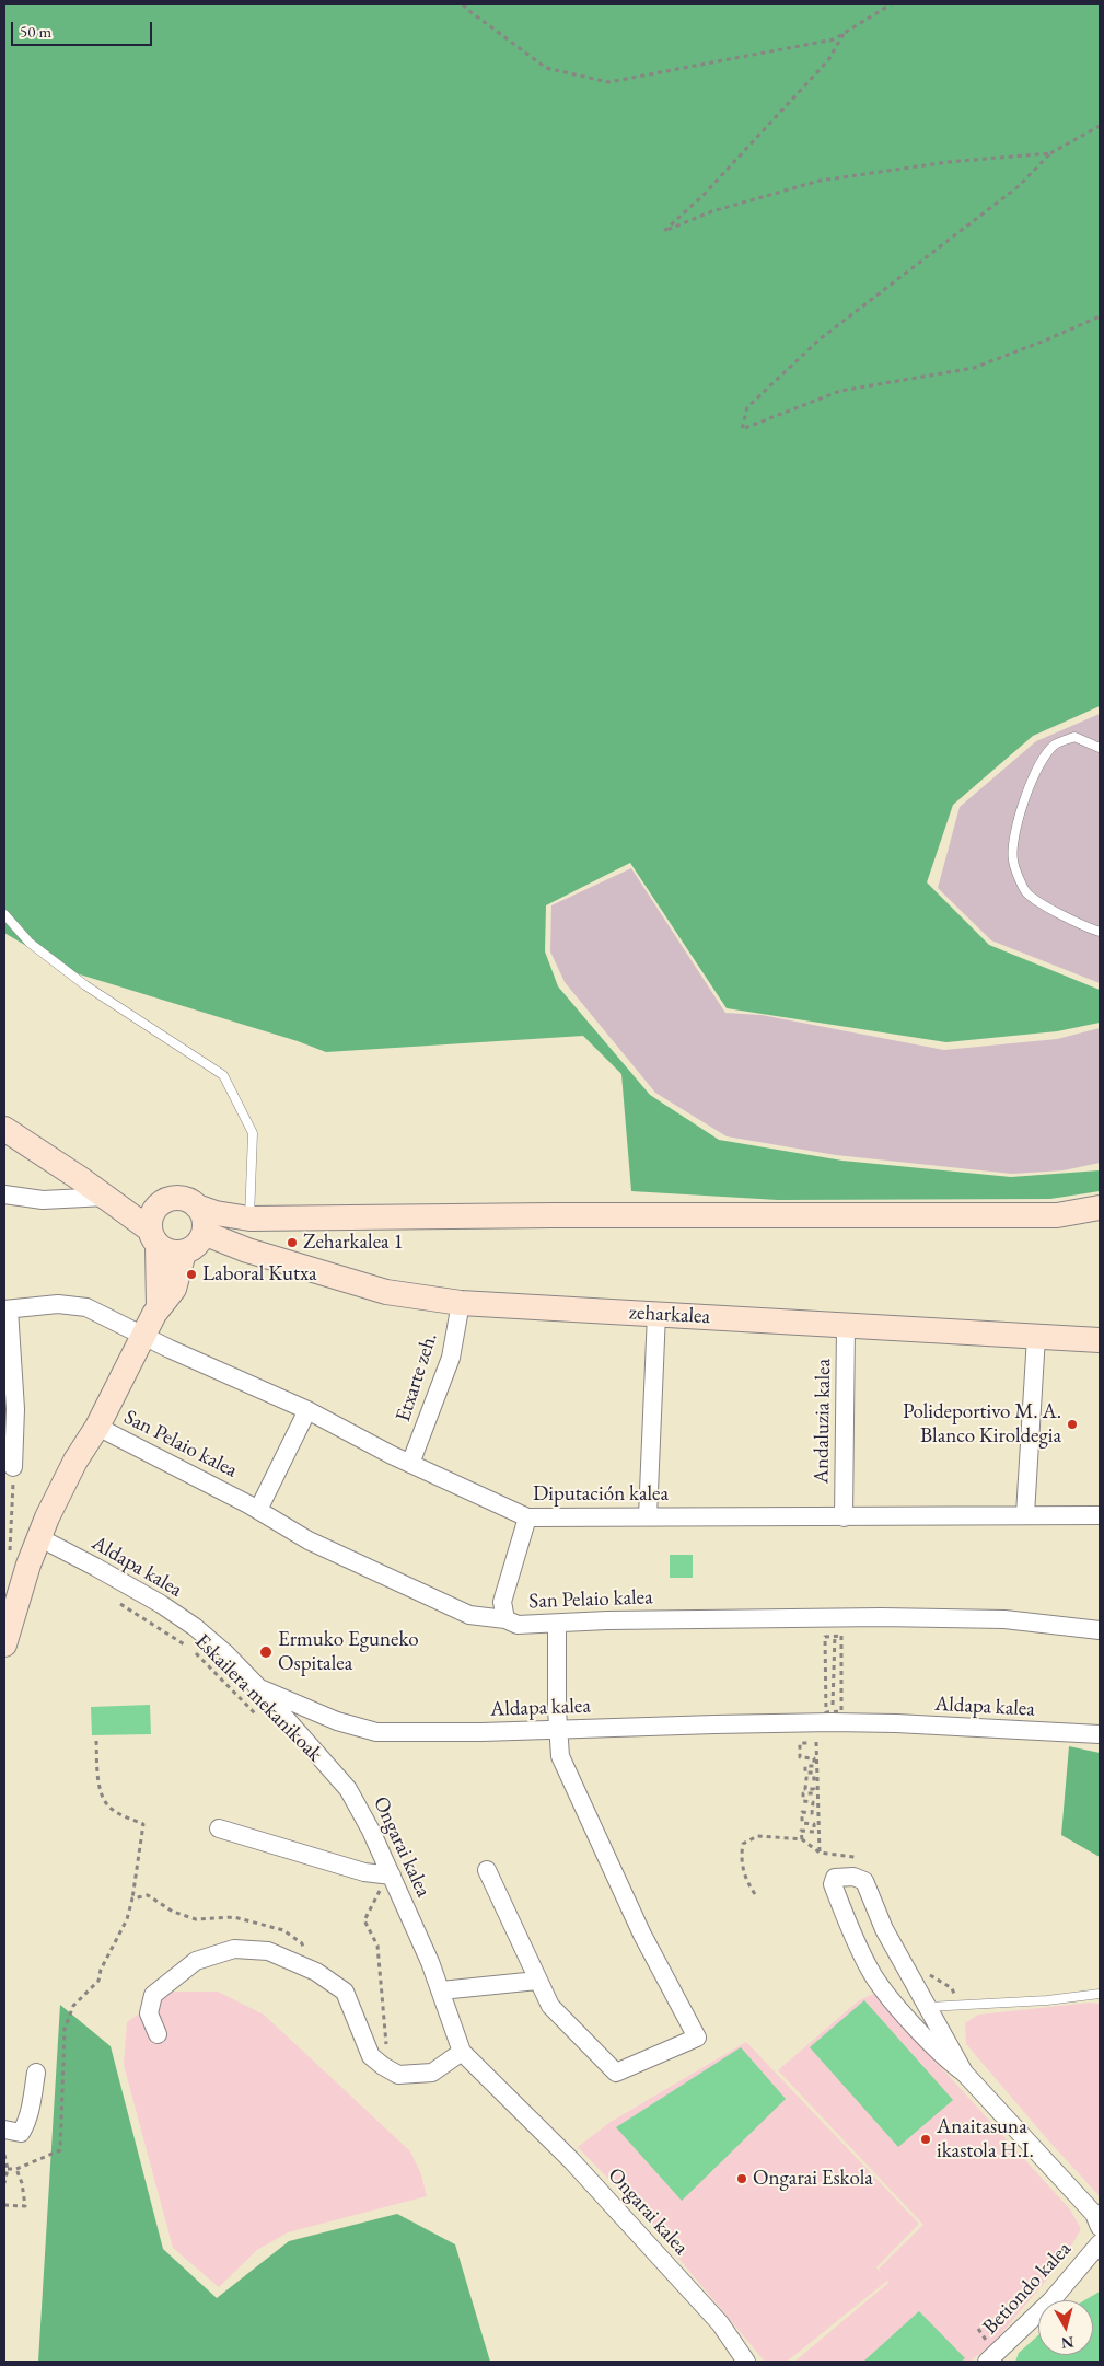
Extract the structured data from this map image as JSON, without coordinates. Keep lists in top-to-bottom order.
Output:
{
  "streets": {
    "street": [
      "zeharkalea",
      "Etxarte zeh.",
      "Andaluzia kalea",
      "San Pelaio kalea",
      "Diputación kalea",
      "Aldapa kalea",
      "Ongarai kalea",
      "Betiondo kalea"
    ],
    "path": ["Eskailera mekanikoak"]
  },
  "crossings": [
    ["zeharkalea", "Etxarte zeh."],
    ["zeharkalea", "Andaluzia kalea"],
    ["Etxarte zeh.", "Diputación kalea"],
    ["Andaluzia kalea", "Diputación kalea"],
    ["Aldapa kalea", "Ongarai kalea"]
  ],
  "places": [
    "Zeharkalea 1",
    "Laboral Kutxa",
    "Polideportivo M. A. Blanco Kiroldegia",
    "Ermuko Eguneko Ospitalea",
    "Anaitasuna ikastola H.I.",
    "Ongarai Eskola"
  ],
  "scale_bar": "50 m",
  "north": "bottom"
}
